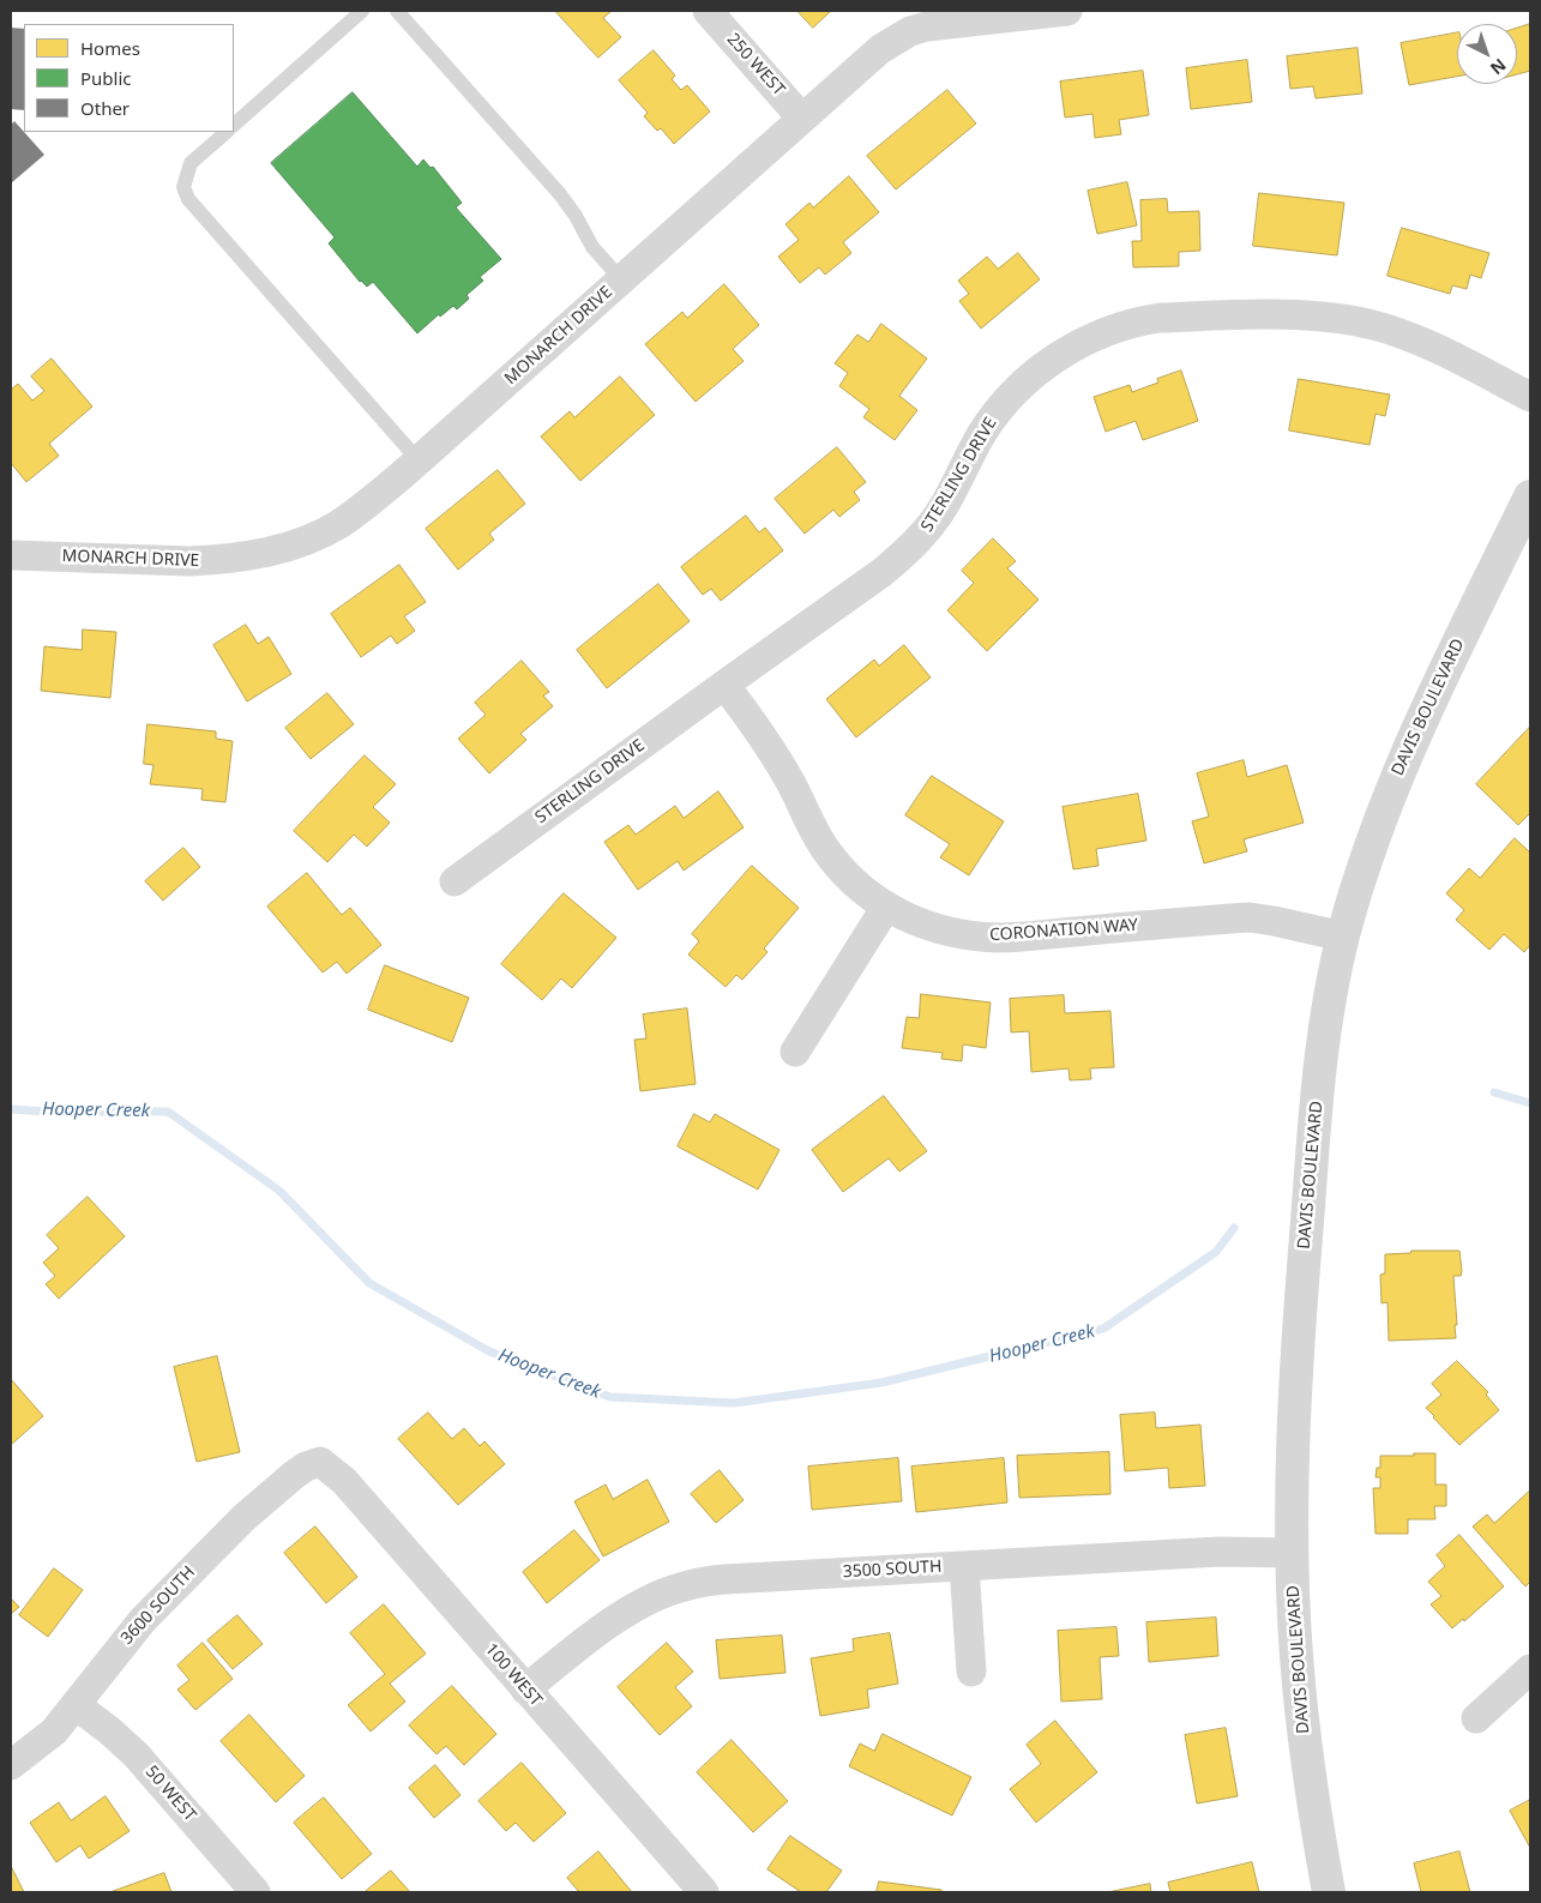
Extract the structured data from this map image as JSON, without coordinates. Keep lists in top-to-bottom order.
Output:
{
  "streets": {
    "street": [
      "250 WEST",
      "MONARCH DRIVE",
      "STERLING DRIVE",
      "DAVIS BOULEVARD",
      "CORONATION WAY",
      "3500 SOUTH",
      "3600 SOUTH",
      "100 WEST",
      "50 WEST"
    ]
  },
  "crossings": [
    ["250 WEST", "MONARCH DRIVE"],
    ["STERLING DRIVE", "CORONATION WAY"],
    ["DAVIS BOULEVARD", "CORONATION WAY"],
    ["DAVIS BOULEVARD", "3500 SOUTH"],
    ["3500 SOUTH", "100 WEST"],
    ["3600 SOUTH", "100 WEST"],
    ["3600 SOUTH", "50 WEST"]
  ],
  "water": ["Hooper Creek"],
  "legend": ["Homes", "Public", "Other"],
  "north": "bottom right"
}
